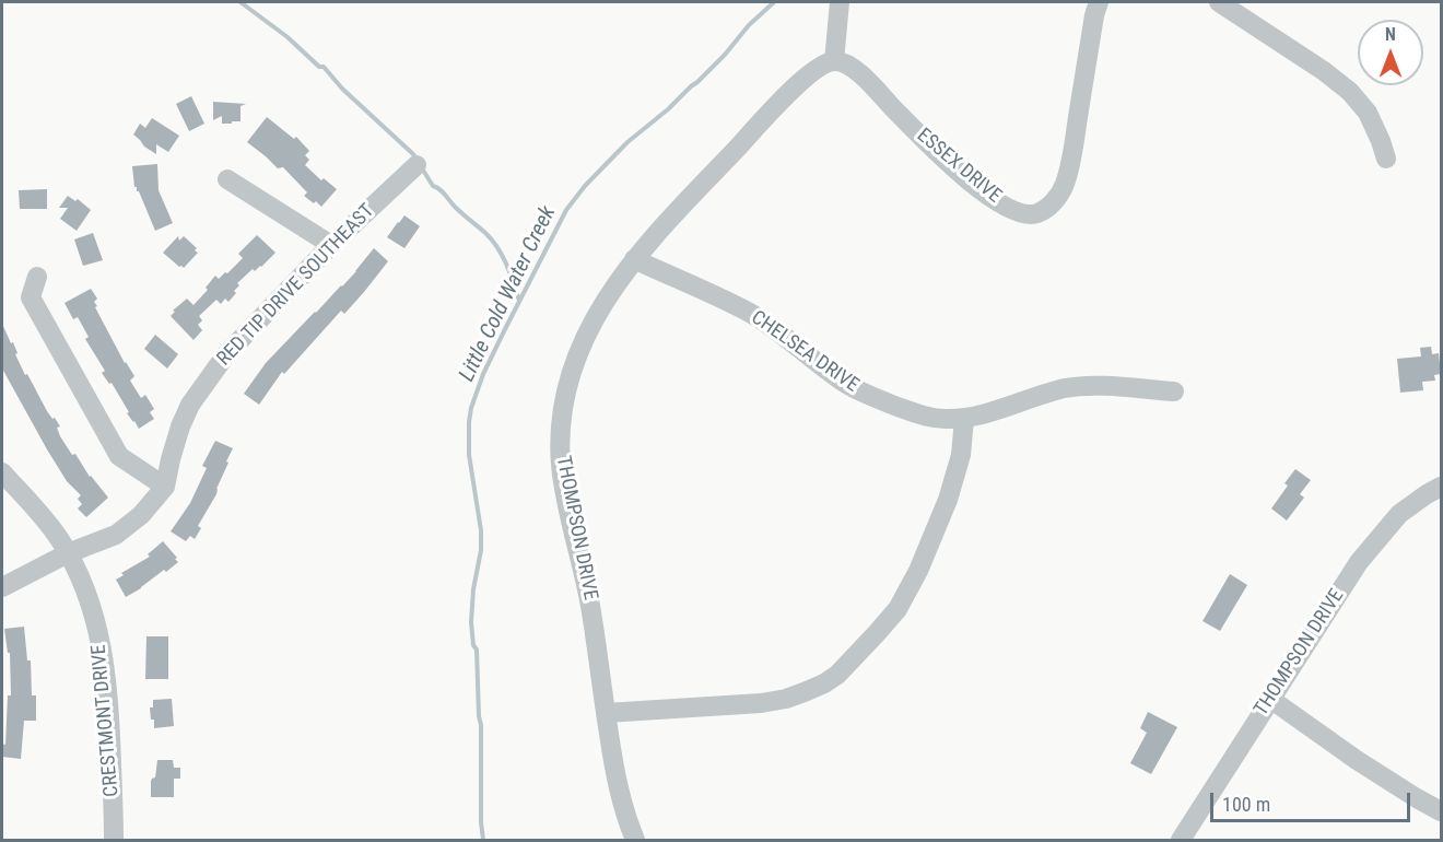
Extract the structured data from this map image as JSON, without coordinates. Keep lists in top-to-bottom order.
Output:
{
  "streets": {
    "street": [
      "ESSEX DRIVE",
      "RED TIP DRIVE SOUTHEAST",
      "CHELSEA DRIVE",
      "THOMPSON DRIVE",
      "CRESTMONT DRIVE"
    ]
  },
  "crossings": [
    ["ESSEX DRIVE", "THOMPSON DRIVE"],
    ["RED TIP DRIVE SOUTHEAST", "CRESTMONT DRIVE"],
    ["CHELSEA DRIVE", "THOMPSON DRIVE"]
  ],
  "water": ["Little Cold Water Creek"],
  "scale_bar": "100 m",
  "north": "top"
}
